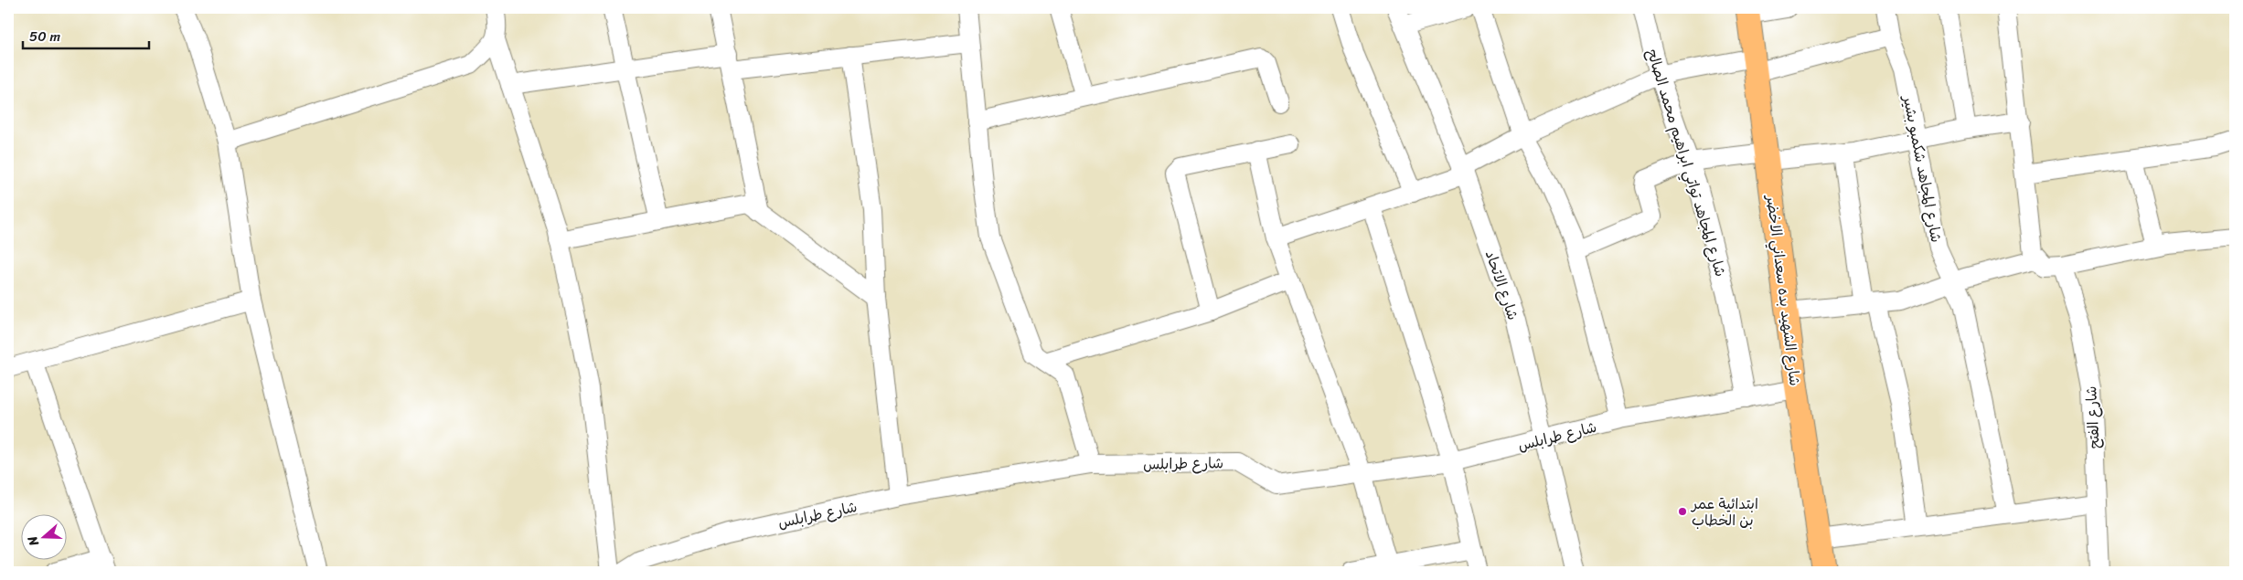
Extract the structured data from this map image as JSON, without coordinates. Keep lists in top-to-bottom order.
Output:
{
  "streets": {
    "main road": ["شارع الشهيد بده سعداني الاخضر"],
    "street": [
      "شارع المجاهد تواتي ابراهيم محمد الصالح",
      "شارع المجاهد شكمبو بشير",
      "شارع الاتحاد",
      "شارع الفتح",
      "شارع طرابلس"
    ]
  },
  "crossings": [
    ["شارع المجاهد تواتي ابراهيم محمد الصالح", "شارع طرابلس"],
    ["شارع الاتحاد", "شارع طرابلس"],
    ["شارع الشهيد بده سعداني الاخضر", "شارع طرابلس"]
  ],
  "places": ["ابتدائية عمر بن الخطاب"],
  "scale_bar": "50 m",
  "north": "left"
}
